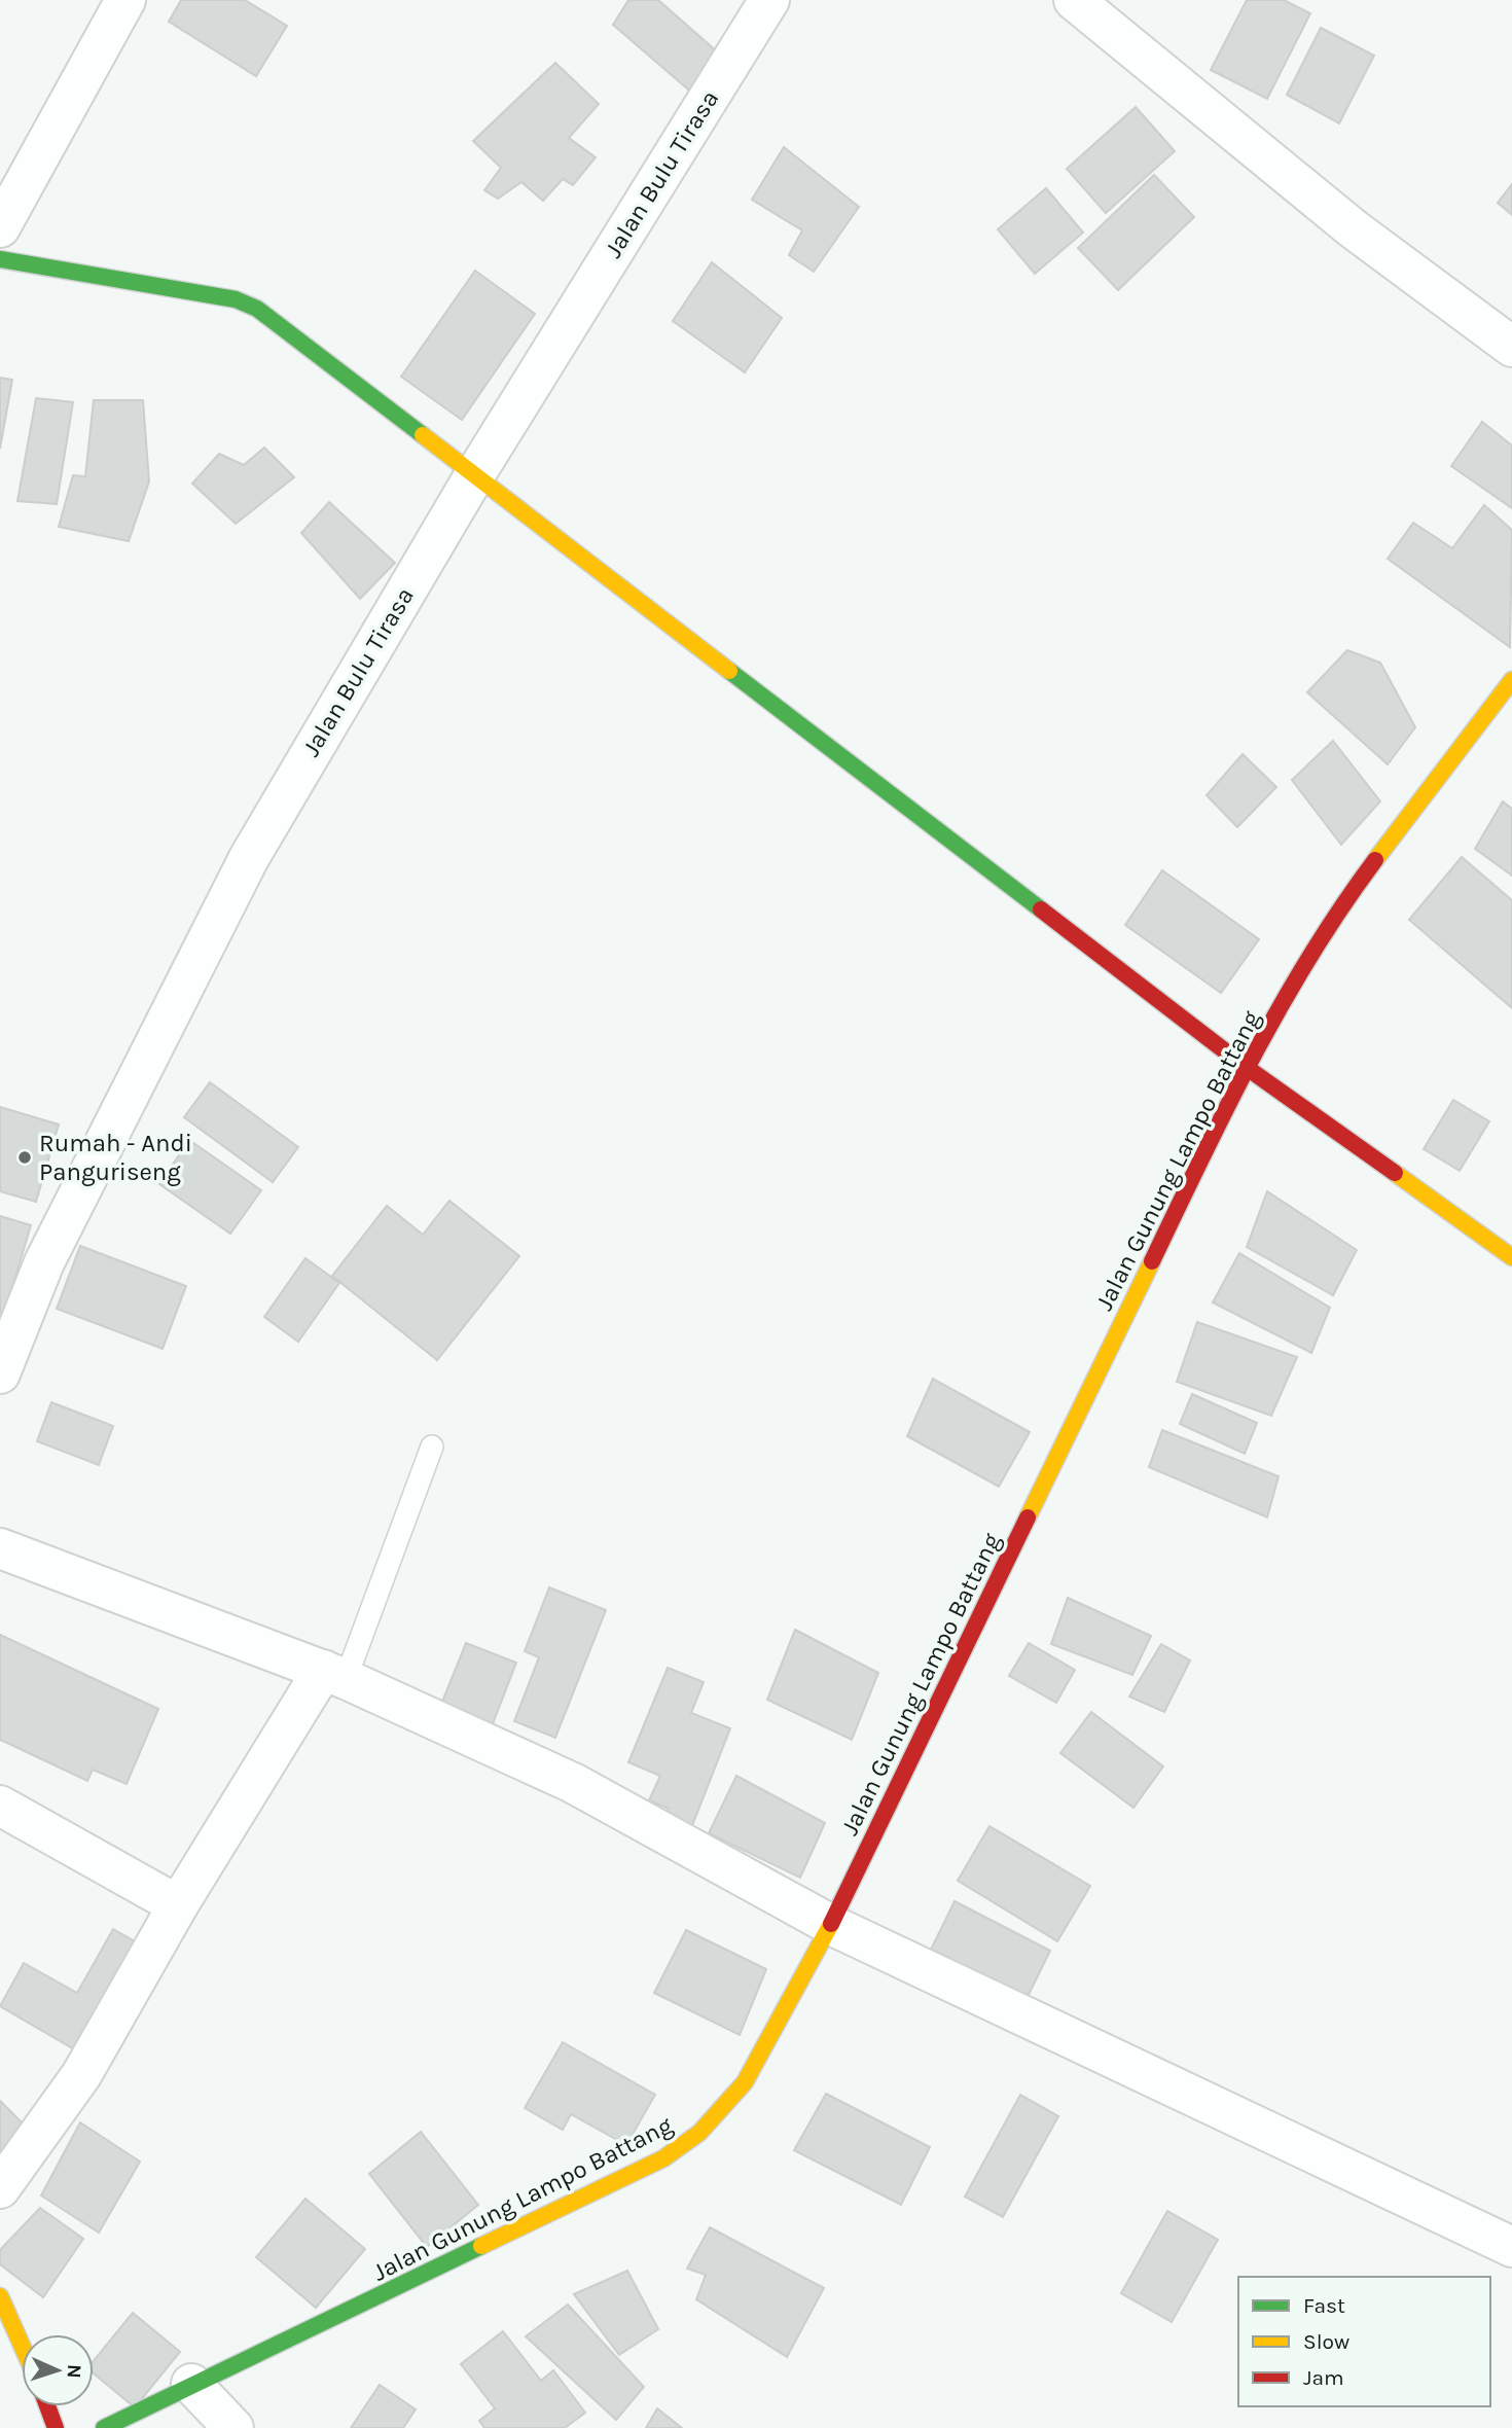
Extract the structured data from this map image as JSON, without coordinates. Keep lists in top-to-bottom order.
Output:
{
  "streets": {
    "street": ["Jalan Bulu Tirasa", "Jalan Gunung Lampo Battang"]
  },
  "places": ["Rumah - Andi Panguriseng"],
  "legend": ["Fast", "Slow", "Jam"],
  "north": "right"
}
